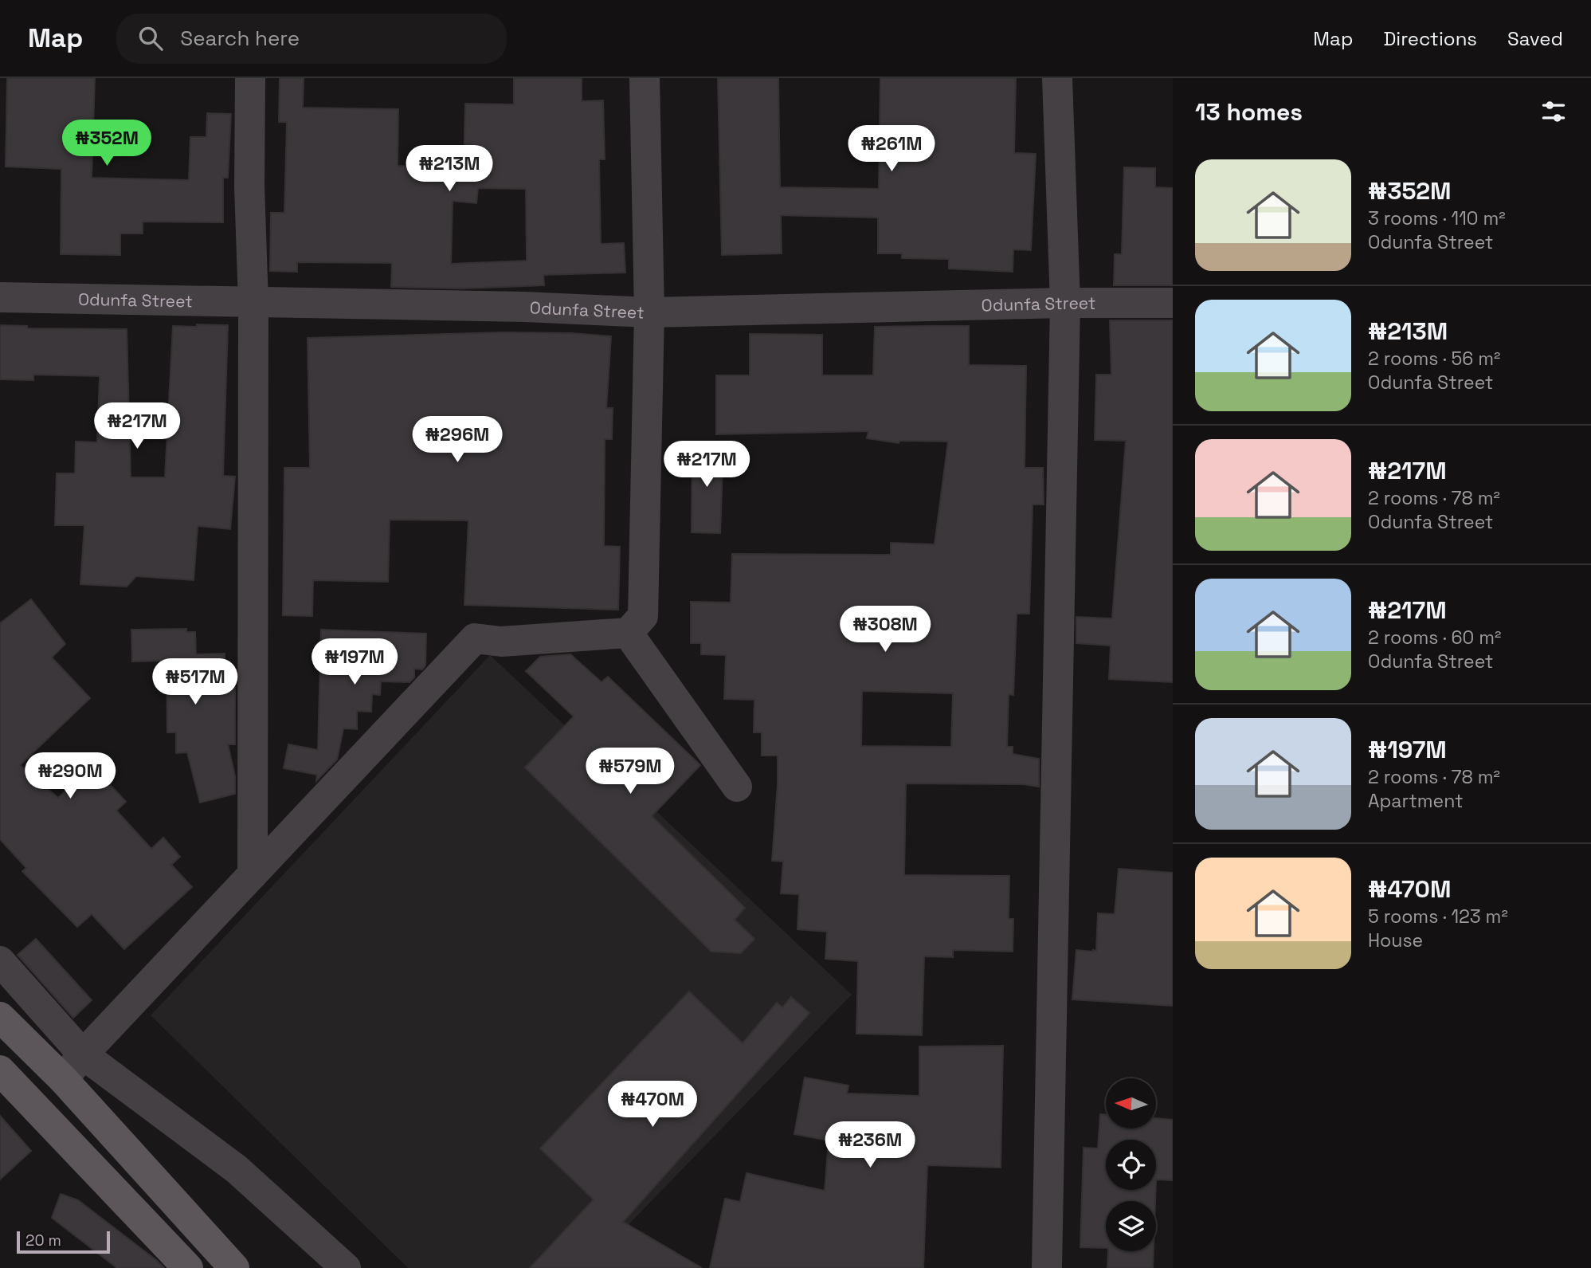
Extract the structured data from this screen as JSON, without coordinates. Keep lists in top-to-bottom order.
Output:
{
  "streets": {
    "street": ["Odunfa Street"]
  },
  "scale_bar": "20 m",
  "north": "left",
  "page": {
    "header": "Map",
    "search": "Search here",
    "nav": ["Map", "Directions", "Saved"],
    "heading": "13 homes",
    "price": [
      "₦352M",
      "₦261M",
      "₦213M",
      "₦217M",
      "₦296M",
      "₦217M",
      "₦308M",
      "₦197M",
      "₦517M",
      "₦579M",
      "₦290M",
      "₦470M",
      "₦236M"
    ],
    "list": [
      {
        "name": "₦352M",
        "note": "3 rooms · 110 m² · Odunfa Street"
      },
      {
        "name": "₦213M",
        "note": "2 rooms · 56 m² · Odunfa Street"
      },
      {
        "name": "₦217M",
        "note": "2 rooms · 78 m² · Odunfa Street"
      },
      {
        "name": "₦217M",
        "note": "2 rooms · 60 m² · Odunfa Street"
      },
      {
        "name": "₦197M",
        "note": "2 rooms · 78 m² · Apartment"
      },
      {
        "name": "₦470M",
        "note": "5 rooms · 123 m² · House"
      }
    ],
    "scale": "20 m"
  }
}
